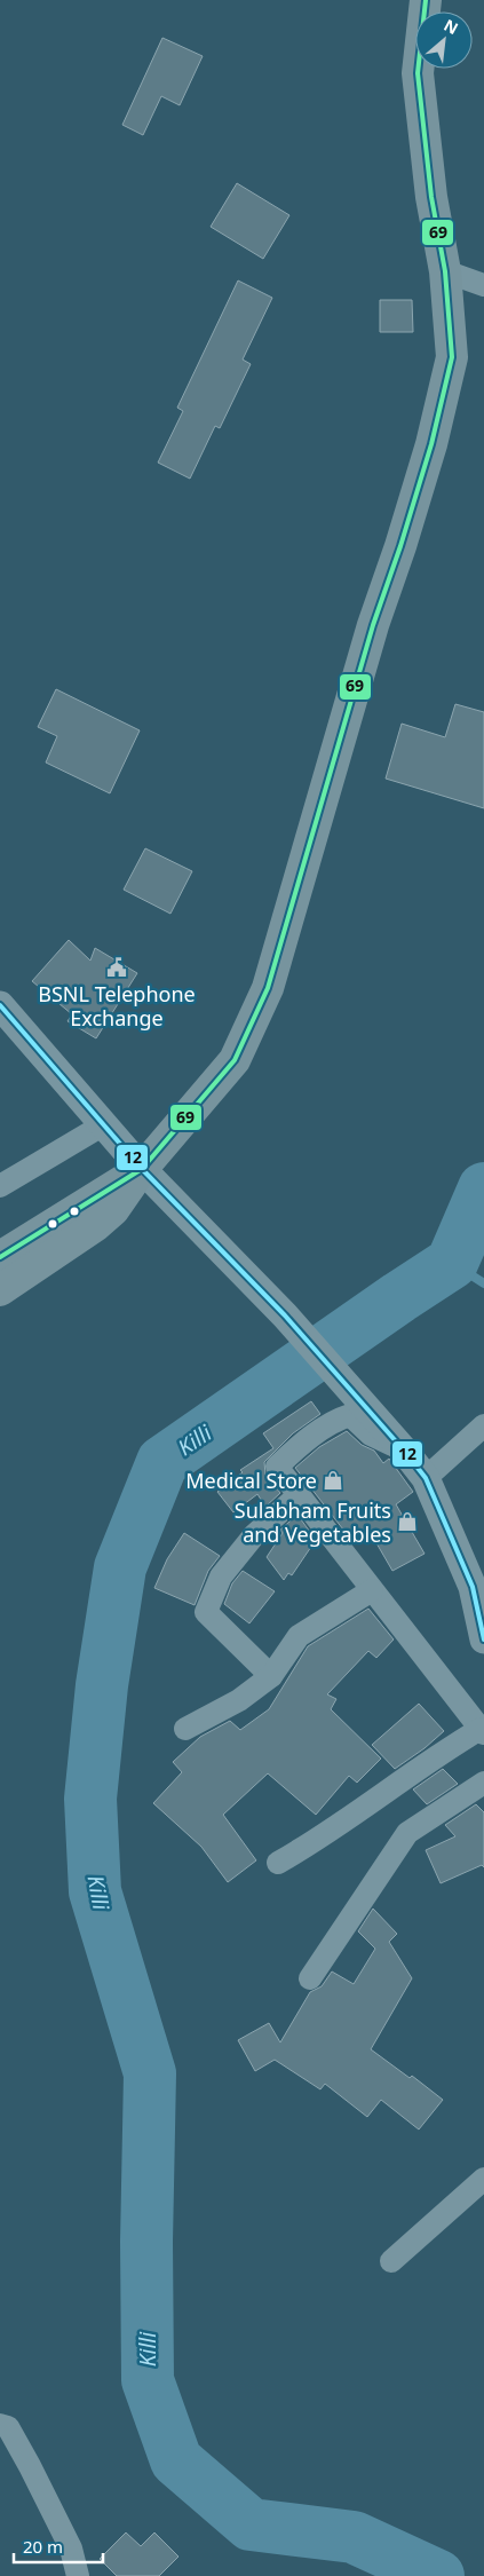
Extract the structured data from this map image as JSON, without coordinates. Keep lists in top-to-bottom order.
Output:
{
  "water": ["Killi"],
  "places": {
    "public building": ["BSNL Telephone Exchange"],
    "shop": ["Medical Store", "Sulabham Fruits and Vegetables"]
  },
  "lines": ["transit line 69", "transit line 12"],
  "scale_bar": "20 m",
  "north": "top right"
}
